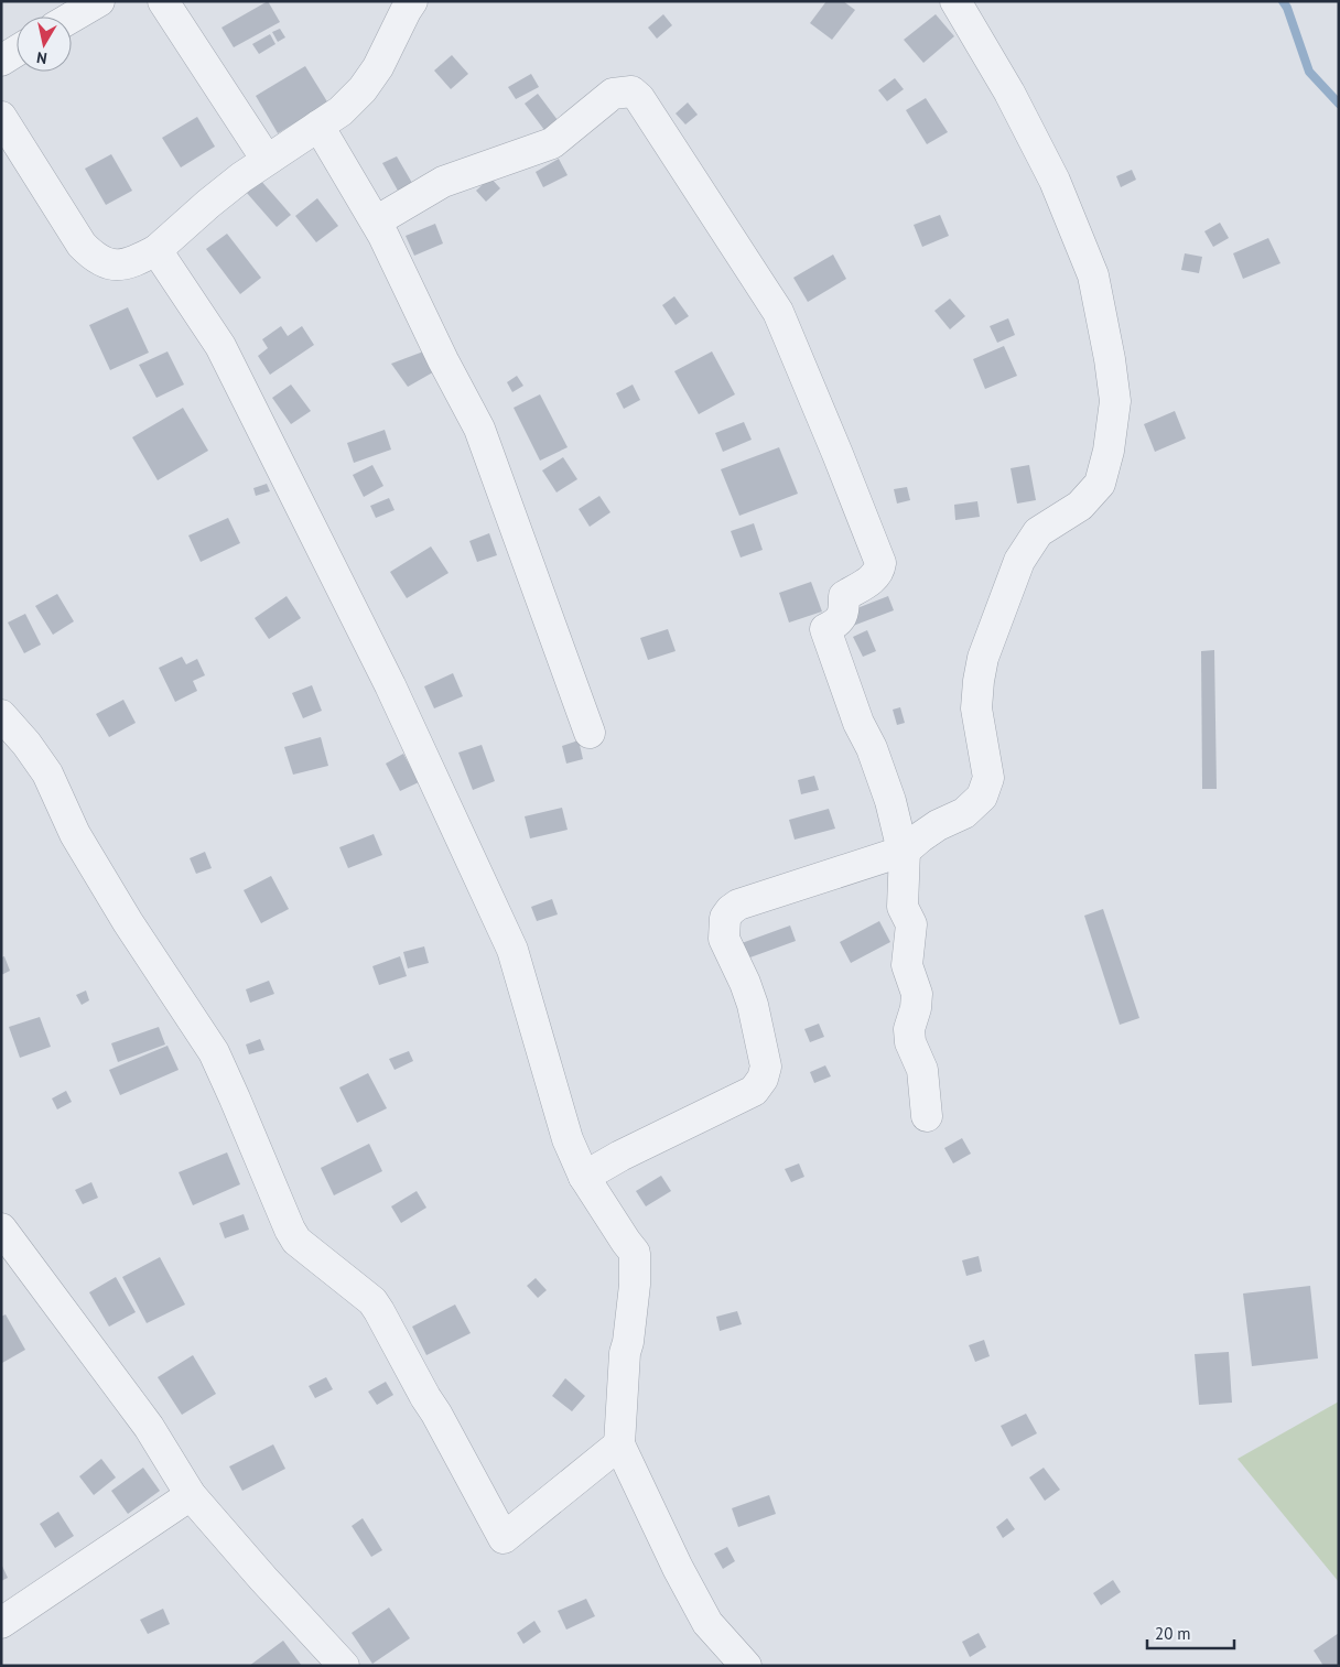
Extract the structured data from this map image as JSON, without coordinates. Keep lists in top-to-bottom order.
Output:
{
  "scale_bar": "20 m",
  "north": "bottom"
}
